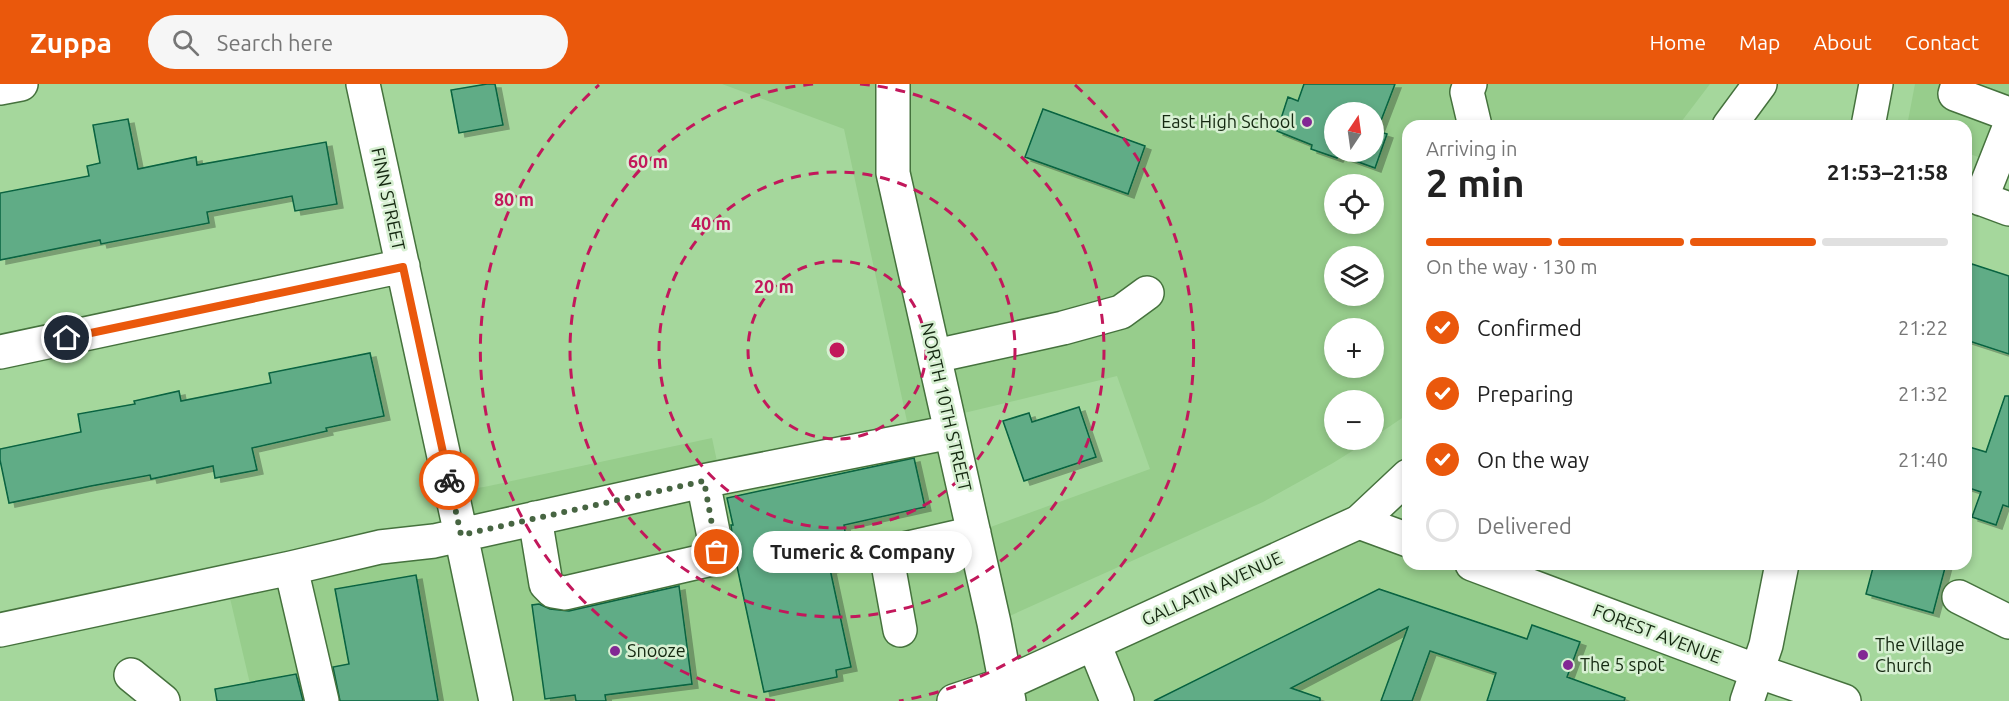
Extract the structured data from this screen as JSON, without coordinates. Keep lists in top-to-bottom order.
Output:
{
  "streets": {
    "street": [
      "FINN STREET",
      "NORTH 10TH STREET",
      "GALLATIN AVENUE",
      "FOREST AVENUE"
    ]
  },
  "crossings": [
    ["NORTH 10TH STREET", "GALLATIN AVENUE"]
  ],
  "places": [
    "East High School",
    "Tumeric & Company",
    "Snooze",
    "The Village Church",
    "The 5 spot"
  ],
  "north": "top",
  "page": {
    "header": "Zuppa",
    "search": "Search here",
    "nav": [
      "Home",
      "Map",
      "About",
      "Contact"
    ],
    "map_buttons": ["+", "−"],
    "heading": ["2 min", "Arriving in", "21:53–21:58"],
    "bar": "On the way · 130 m",
    "list": [
      ["Confirmed", "21:22"],
      ["Preparing", "21:32"],
      ["On the way", "21:40"],
      "Delivered"
    ],
    "bubble": "Tumeric & Company"
  },
  "rings": [
    "60 m",
    "80 m",
    "40 m",
    "20 m"
  ]
}
